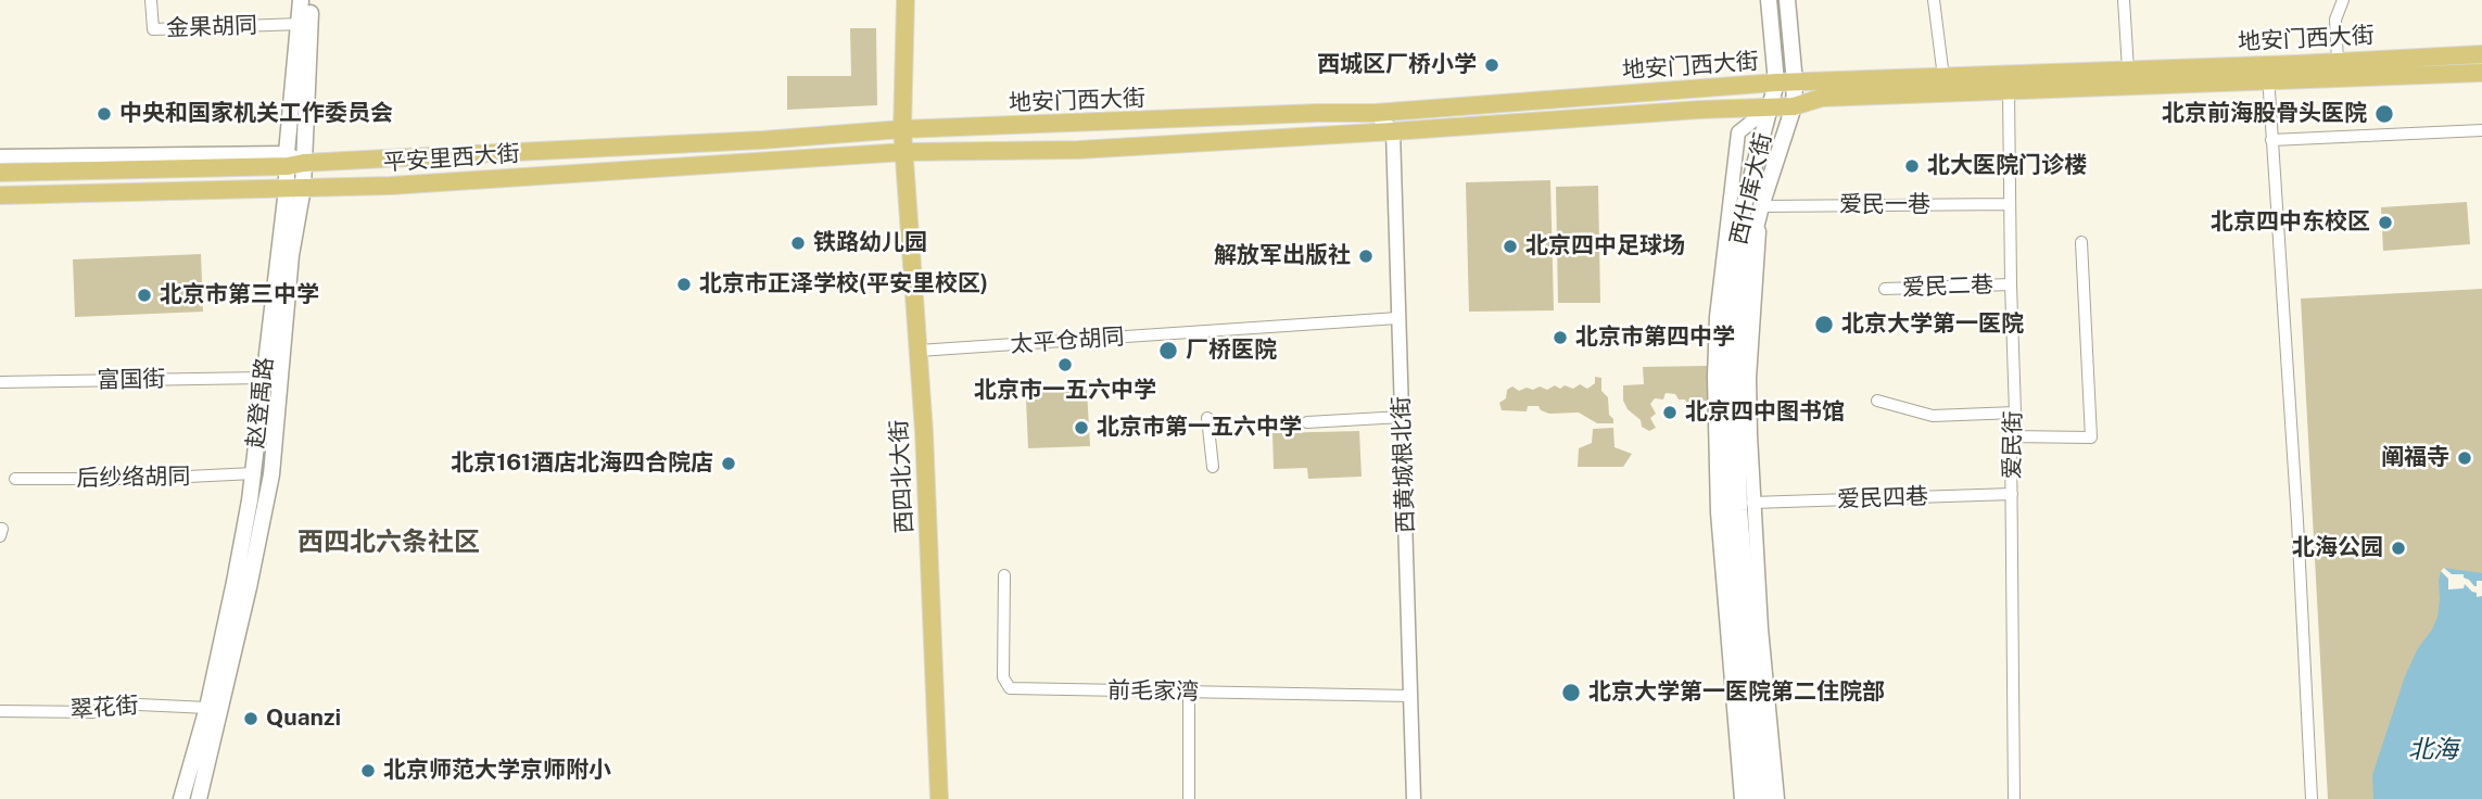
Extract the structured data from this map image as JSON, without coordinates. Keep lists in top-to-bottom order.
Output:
{
  "streets": {
    "main road": [
      "地安门西大街",
      "平安里西大街",
      "西什库大街",
      "赵登禹路",
      "西四北大街"
    ],
    "street": [
      "金果胡同",
      "爱民一巷",
      "爱民二巷",
      "太平仓胡同",
      "富国街",
      "爱民街",
      "西黄城根北街",
      "后纱络胡同",
      "爱民四巷",
      "前毛家湾",
      "翠花街"
    ]
  },
  "crossings": [
    ["金果胡同", "赵登禹路"],
    ["地安门西大街", "平安里西大街"],
    ["地安门西大街", "西什库大街"],
    ["地安门西大街", "爱民街"],
    ["地安门西大街", "西黄城根北街"],
    ["地安门西大街", "西四北大街"],
    ["平安里西大街", "赵登禹路"],
    ["平安里西大街", "西四北大街"],
    ["西什库大街", "爱民一巷"],
    ["西什库大街", "爱民四巷"],
    ["爱民一巷", "爱民街"],
    ["爱民二巷", "爱民街"],
    ["太平仓胡同", "西黄城根北街"],
    ["太平仓胡同", "西四北大街"],
    ["富国街", "赵登禹路"],
    ["赵登禹路", "后纱络胡同"],
    ["赵登禹路", "翠花街"],
    ["爱民街", "爱民四巷"],
    ["西黄城根北街", "前毛家湾"]
  ],
  "districts": ["西四北六条社区"],
  "water": ["北海"],
  "places": [
    "西城区厂桥小学",
    "中央和国家机关工作委员会",
    "北京前海股骨头医院",
    "北大医院门诊楼",
    "北京四中东校区",
    "铁路幼儿园",
    "北京四中足球场",
    "解放军出版社",
    "北京市正泽学校(平安里校区)",
    "北京市第三中学",
    "北京大学第一医院",
    "北京市第四中学",
    "厂桥医院",
    "北京市一五六中学",
    "北京四中图书馆",
    "北京市第一五六中学",
    "阐福寺",
    "北京161酒店北海四合院店",
    "北海公园",
    "北京大学第一医院第二住院部",
    "Quanzi",
    "北京师范大学京师附小"
  ]
}
